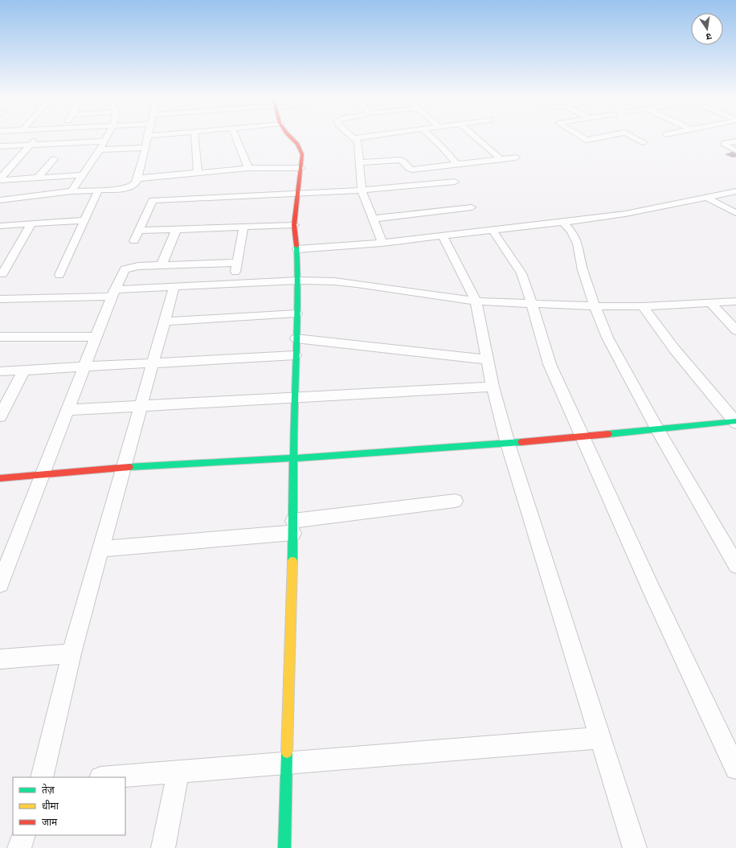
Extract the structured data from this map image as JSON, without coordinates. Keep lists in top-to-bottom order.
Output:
{
  "legend": ["तेज़", "धीमा", "जाम"],
  "north": "bottom"
}
